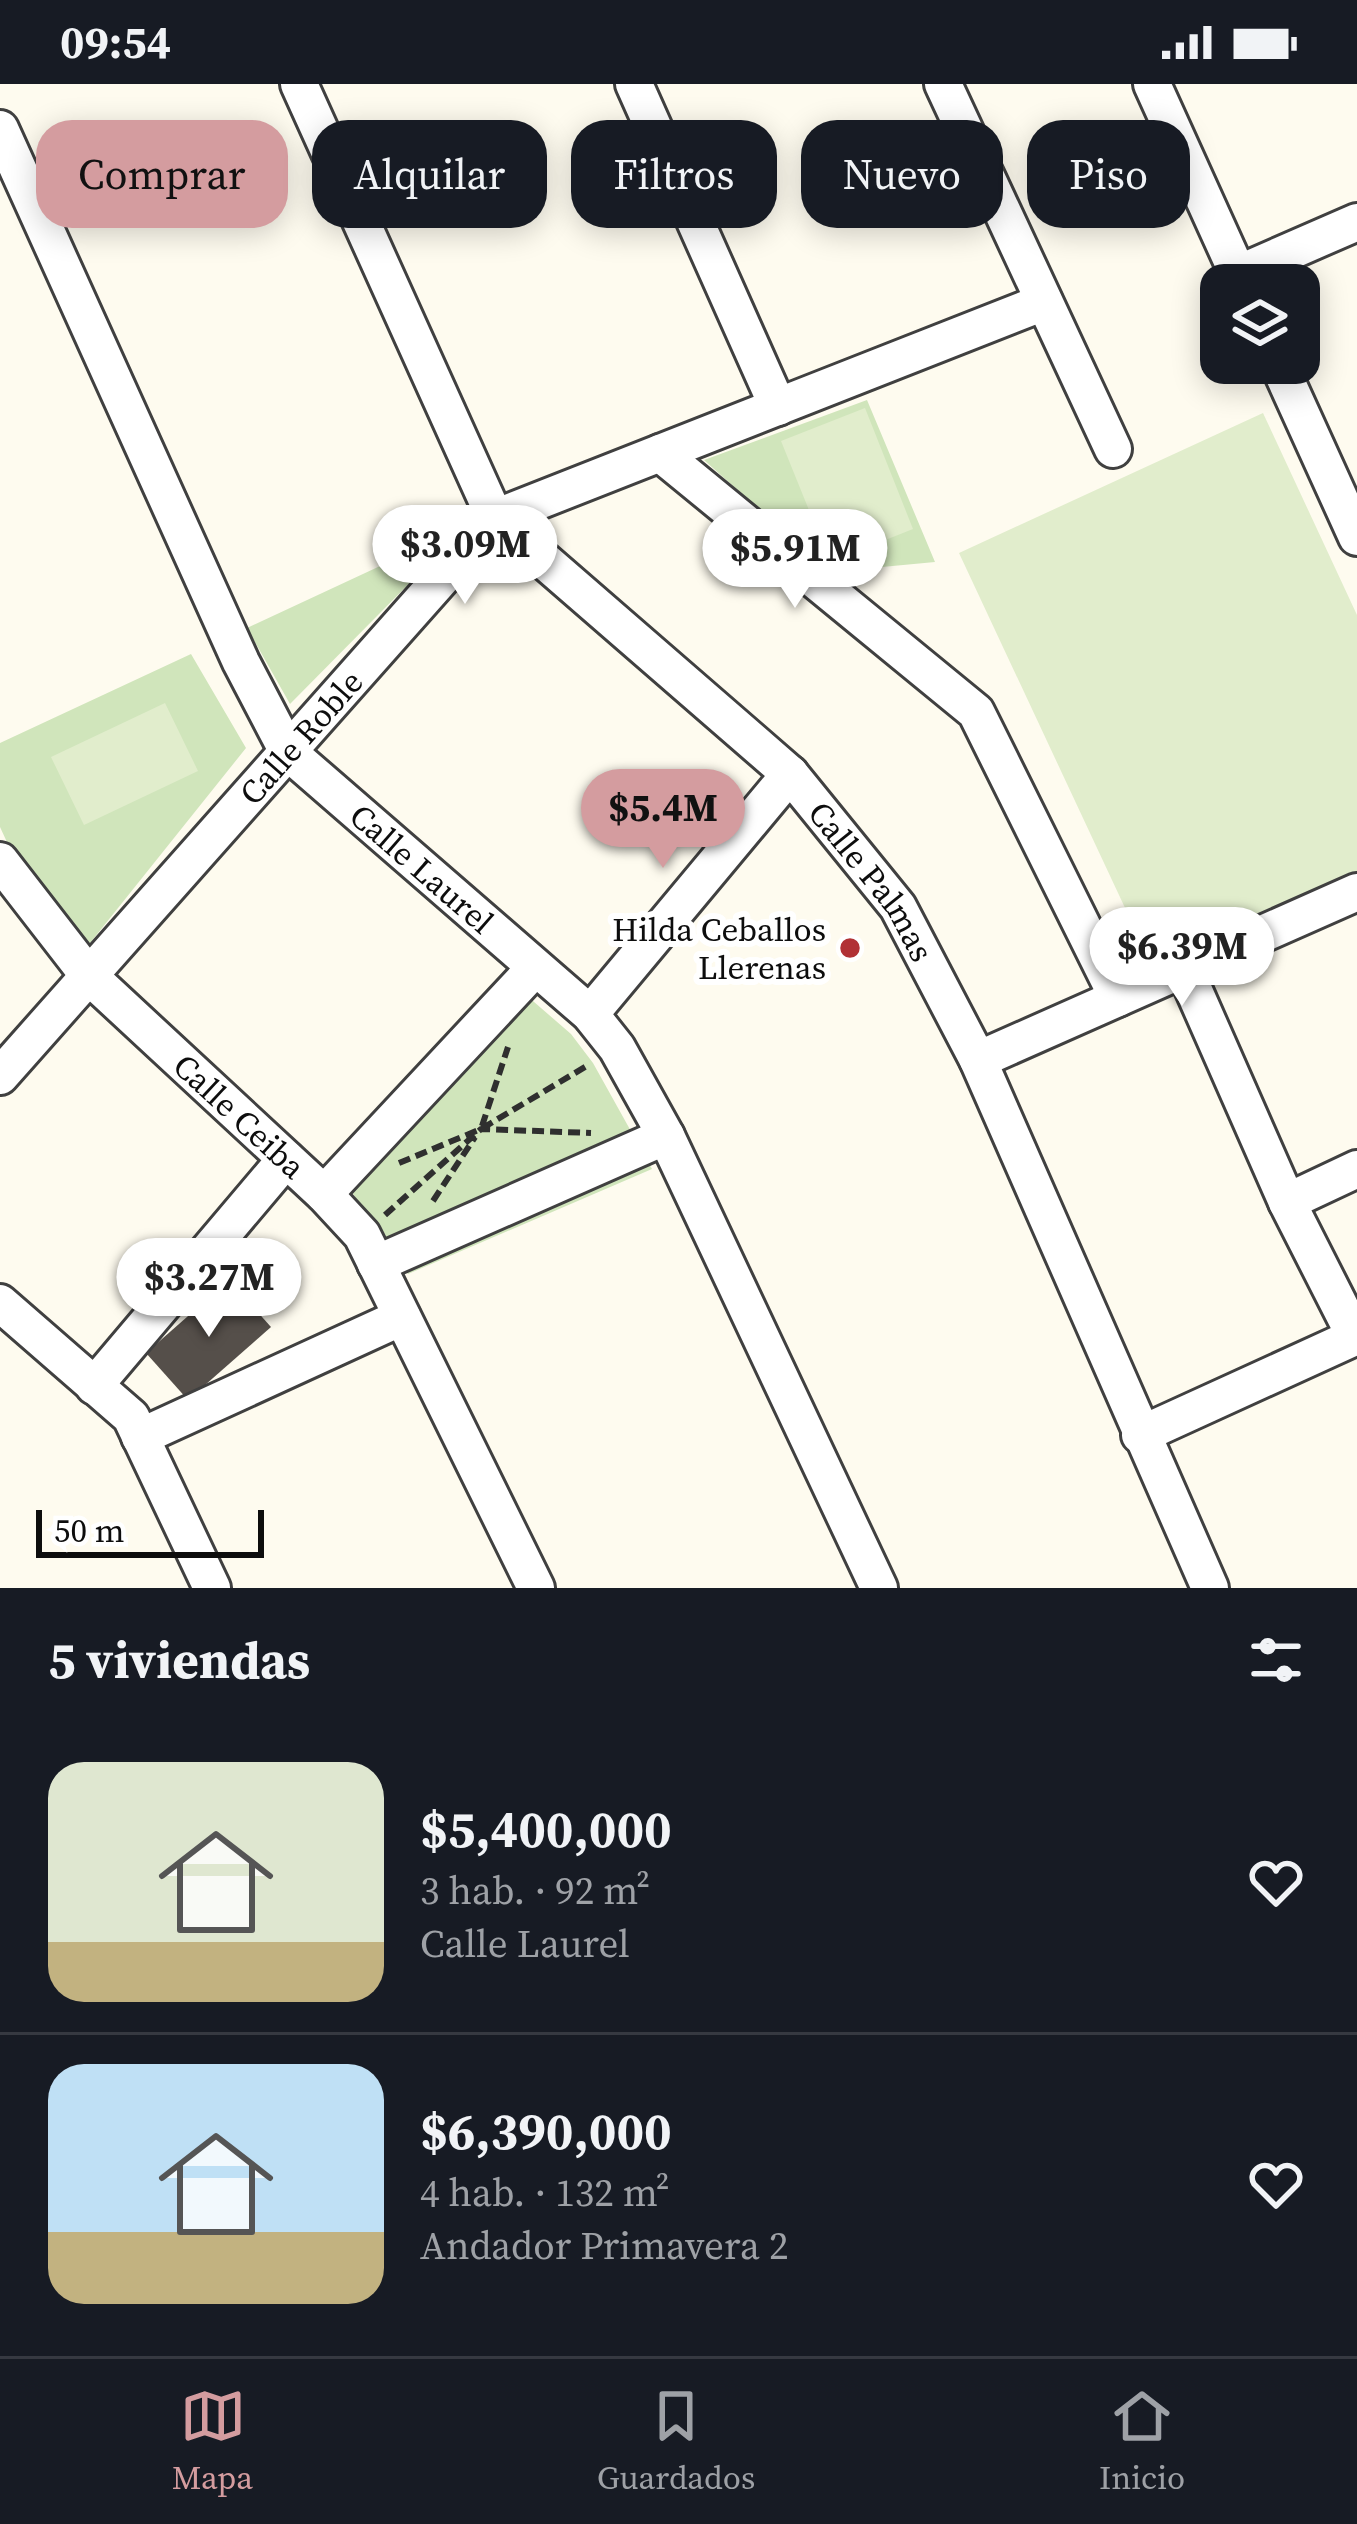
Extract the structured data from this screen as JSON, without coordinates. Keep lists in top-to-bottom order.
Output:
{
  "streets": {
    "street": [
      "Calle Roble",
      "Calle Laurel",
      "Calle Palmas",
      "Calle Ceiba"
    ]
  },
  "crossings": [
    ["Calle Roble", "Calle Laurel"],
    ["Calle Roble", "Calle Palmas"],
    ["Calle Roble", "Calle Ceiba"]
  ],
  "places": ["Hilda Ceballos Llerenas"],
  "scale_bar": "50 m",
  "page": {
    "status": "09:54",
    "chip": [
      "Comprar",
      "Alquilar",
      "Filtros",
      "Nuevo",
      "Piso"
    ],
    "price": [
      "$3.09M",
      "$5.91M",
      "$5.4M",
      "$6.39M",
      "$3.27M"
    ],
    "scale": "50 m",
    "heading": "5 viviendas",
    "list": [
      {
        "name": "$5,400,000",
        "note": "3 hab. · 92 m² · Calle Laurel"
      },
      {
        "name": "$6,390,000",
        "note": "4 hab. · 132 m² · Andador Primavera 2"
      }
    ],
    "tabs": ["Mapa", "Guardados", "Inicio"]
  }
}
